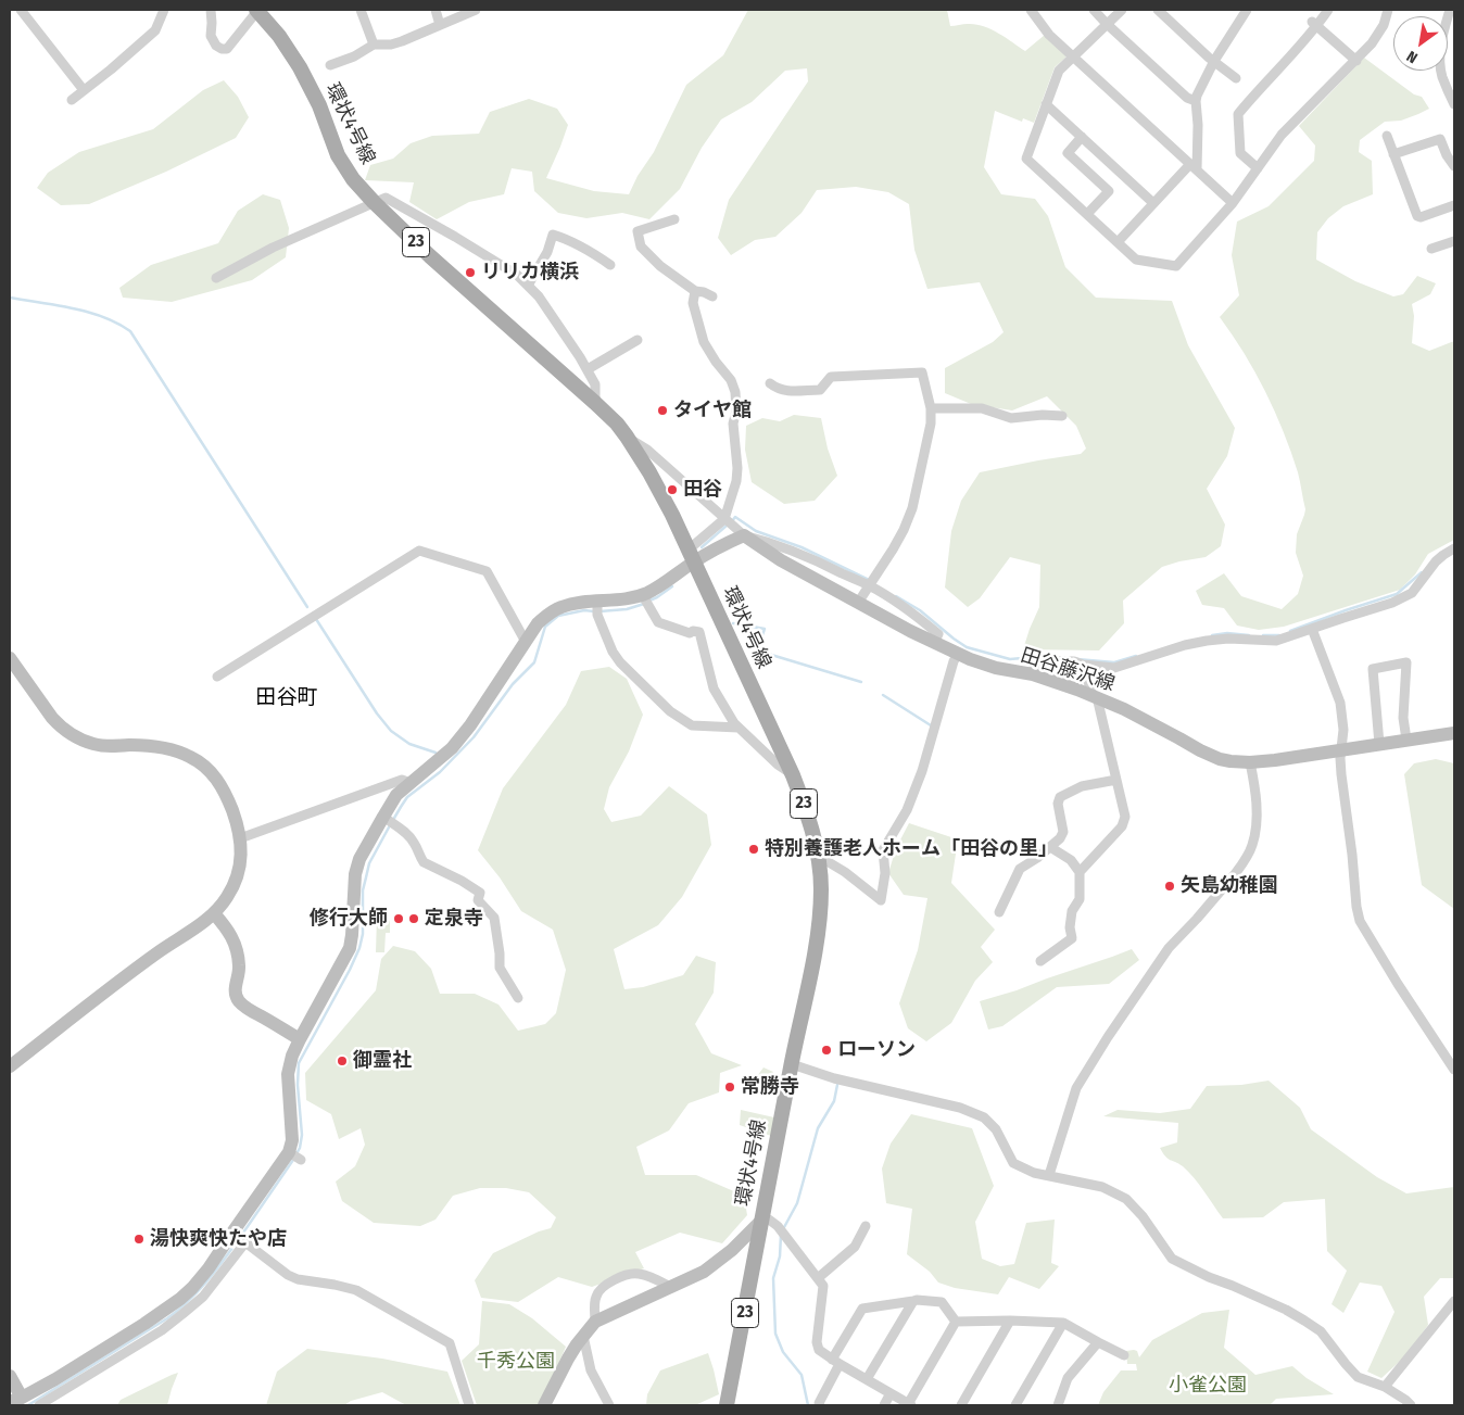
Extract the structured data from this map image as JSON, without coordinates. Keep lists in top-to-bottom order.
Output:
{
  "streets": {
    "main road": ["環状4号線", "23"],
    "street": ["田谷藤沢線"]
  },
  "districts": ["田谷町"],
  "parks": ["千秀公園", "小雀公園"],
  "places": [
    "リリカ横浜",
    "タイヤ館",
    "田谷",
    "特別養護老人ホーム「田谷の里」",
    "矢島幼稚園",
    "修行大師",
    "定泉寺",
    "ローソン",
    "御霊社",
    "常勝寺",
    "湯快爽快たや店"
  ],
  "north": "bottom left"
}
